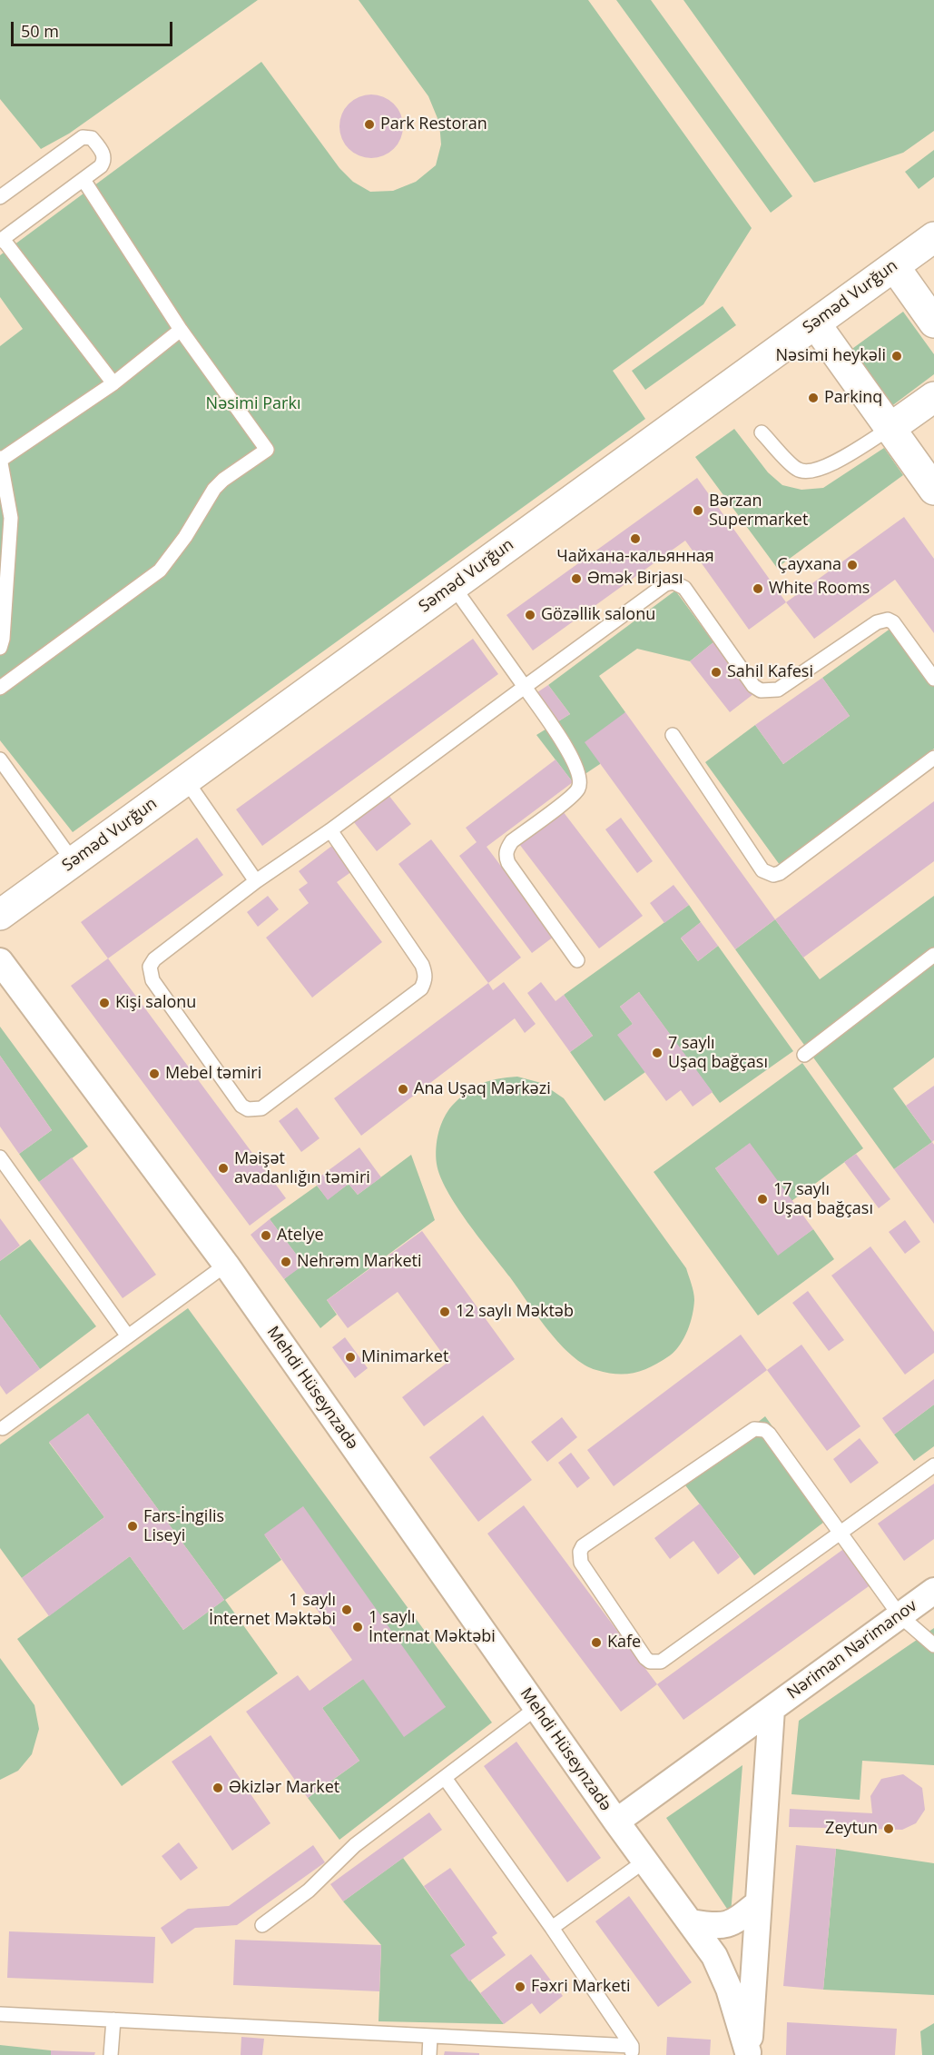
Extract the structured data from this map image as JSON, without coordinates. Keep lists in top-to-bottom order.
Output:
{
  "streets": {
    "main road": ["Səməd Vurğun"],
    "street": ["Mehdi Hüseynzadə", "Nəriman Nərimanov"]
  },
  "crossings": [
    ["Mehdi Hüseynzadə", "Nəriman Nərimanov"]
  ],
  "parks": ["Nəsimi Parkı"],
  "places": [
    "Park Restoran",
    "Nəsimi heykəli",
    "Parkinq",
    "Bərzan Supermarket",
    "Чайхана-кальянная",
    "Çayxana",
    "Əmək Birjası",
    "White Rooms",
    "Gözəllik salonu",
    "Sahil Kafesi",
    "Kişi salonu",
    "7 saylı Uşaq bağçası",
    "Mebel təmiri",
    "Ana Uşaq Mərkəzi",
    "Məişət avadanlığın təmiri",
    "17 saylı Uşaq bağçası",
    "Atelye",
    "Nehrəm Marketi",
    "12 saylı Məktəb",
    "Minimarket",
    "Fars-İngilis Liseyi",
    "1 saylı İnternet Məktəbi",
    "1 saylı İnternat Məktəbi",
    "Kafe",
    "Əkizlər Market",
    "Zeytun",
    "Fəxri Marketi"
  ],
  "scale_bar": "50 m"
}
